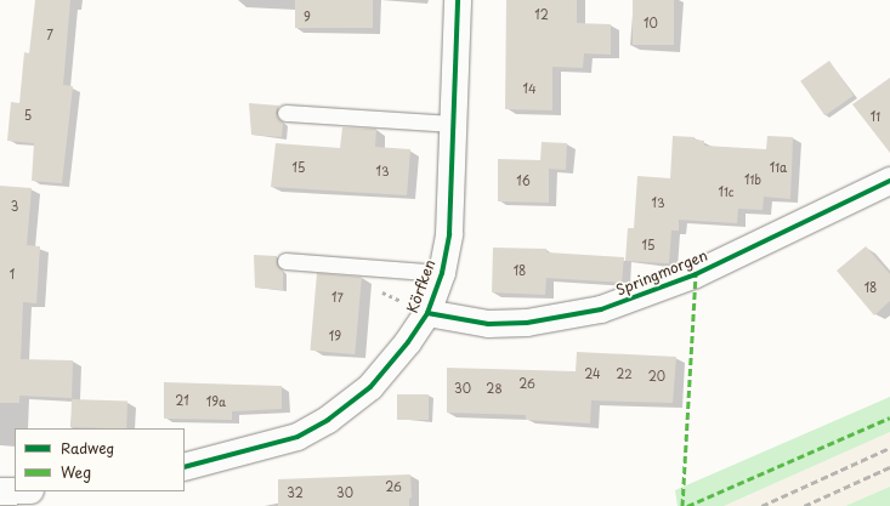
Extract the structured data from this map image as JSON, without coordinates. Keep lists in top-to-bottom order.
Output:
{
  "streets": {
    "street": ["Springmorgen", "Körfken"]
  },
  "crossings": [
    ["Springmorgen", "Körfken"]
  ],
  "house_numbers": [
    "12",
    "9",
    "10",
    "7",
    "14",
    "5",
    "11",
    "15",
    "11a",
    "13",
    "11b",
    "16",
    "11c",
    "13",
    "3",
    "15",
    "18",
    "1",
    "18",
    "17",
    "19",
    "24",
    "22",
    "20",
    "26",
    "30",
    "28",
    "21",
    "19a",
    "26",
    "32",
    "30"
  ],
  "legend": ["Radweg", "Weg"]
}
